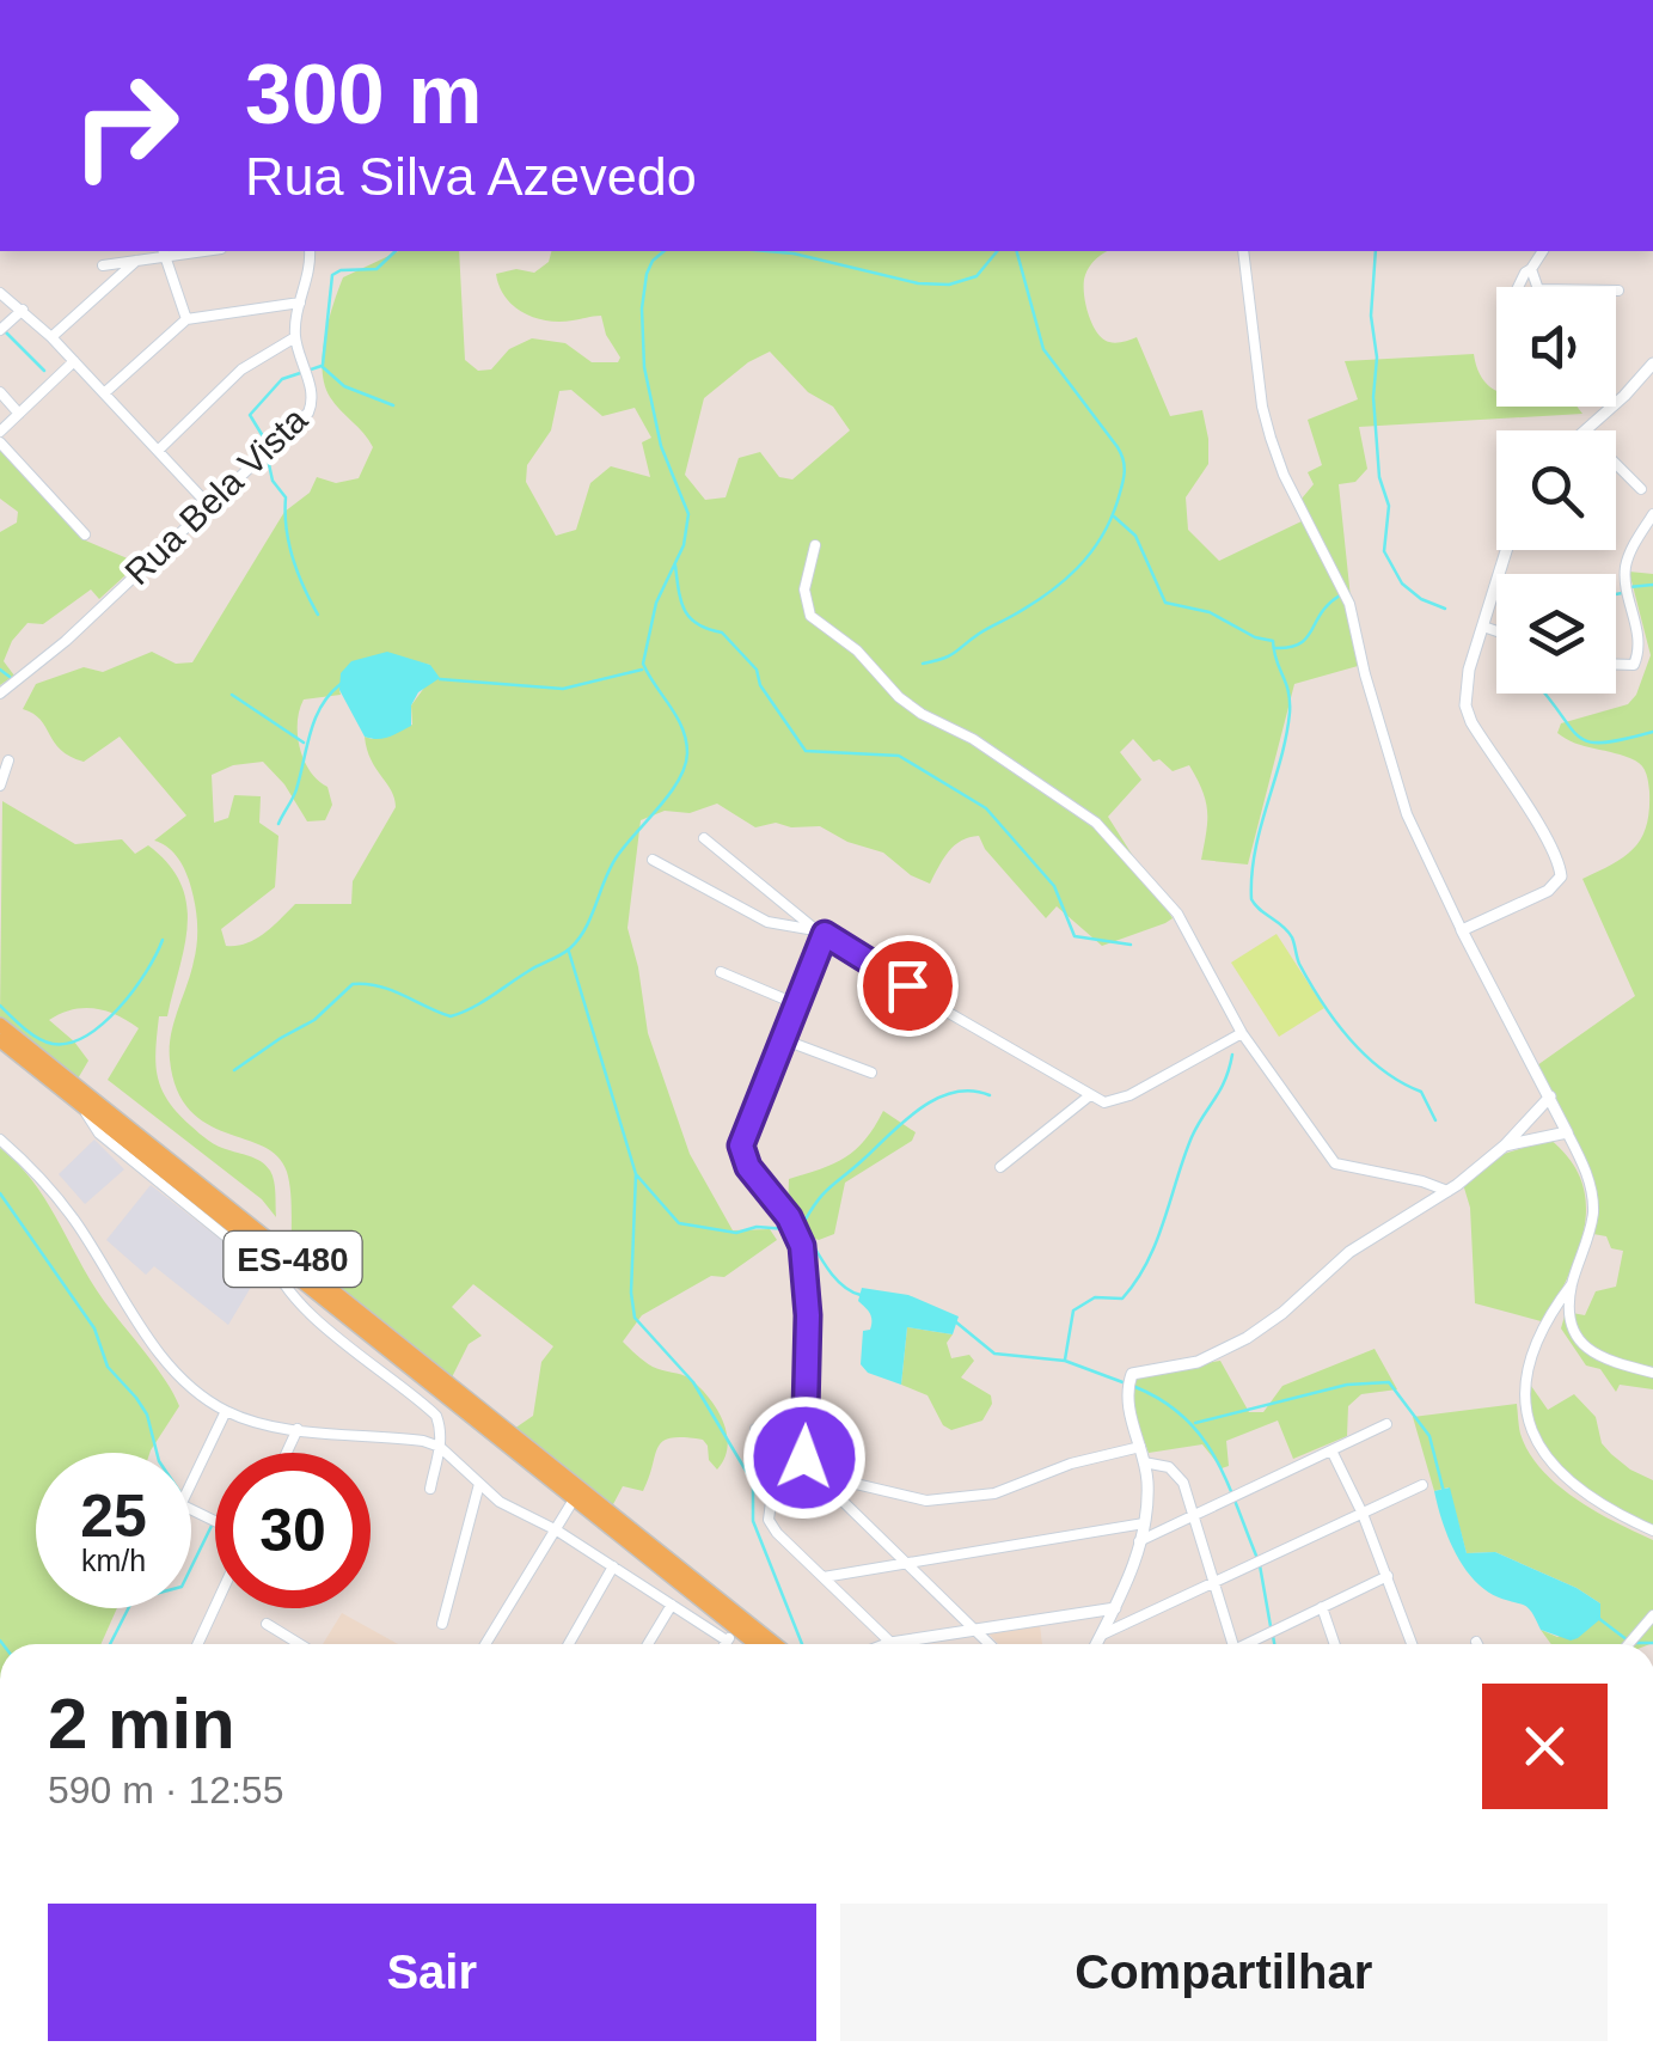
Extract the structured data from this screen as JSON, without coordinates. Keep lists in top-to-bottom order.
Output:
{
  "streets": {
    "main road": ["ES-480"],
    "street": ["Rua Bela Vista"]
  },
  "page": {
    "turn": ["300 m", "Rua Silva Azevedo"],
    "speed": "25 km/h",
    "limit": "30",
    "heading": ["2 min", "590 m · 12:55"],
    "buttons": ["Sair", "Compartilhar"]
  }
}
